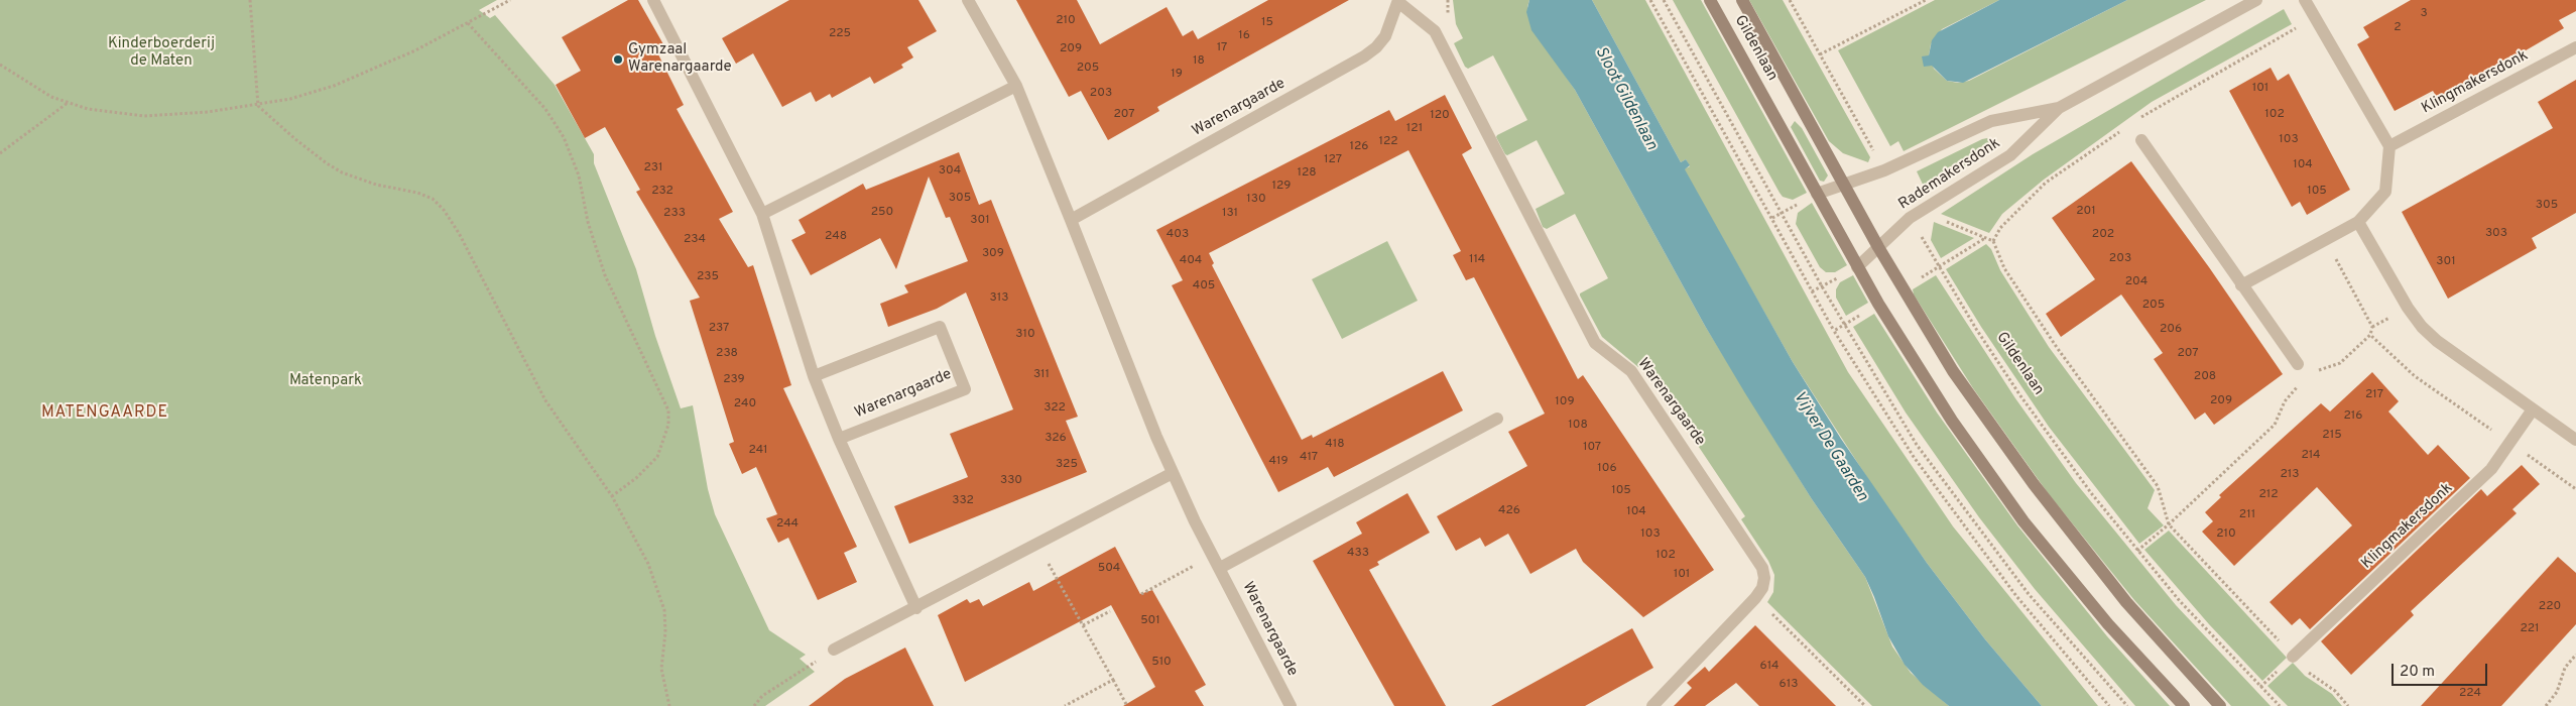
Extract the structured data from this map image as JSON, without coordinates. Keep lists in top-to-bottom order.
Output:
{
  "streets": {
    "street": [
      "Gildenlaan",
      "Klingmakersdonk",
      "Warenargaarde",
      "Rademakersdonk"
    ]
  },
  "crossings": [
    ["Gildenlaan", "Rademakersdonk"]
  ],
  "districts": ["MATENGAARDE"],
  "water": ["Sloot Gildenlaan", "Vijver De Gaarden"],
  "parks": ["Kinderboerderij de Maten", "Matenpark"],
  "places": ["Gymzaal Warenargaarde"],
  "house_numbers": [
    "3",
    "210",
    "15",
    "2",
    "225",
    "16",
    "17",
    "209",
    "18",
    "205",
    "19",
    "101",
    "203",
    "207",
    "102",
    "120",
    "121",
    "103",
    "122",
    "126",
    "127",
    "104",
    "231",
    "304",
    "128",
    "129",
    "232",
    "105",
    "305",
    "130",
    "305",
    "201",
    "250",
    "233",
    "131",
    "301",
    "303",
    "403",
    "202",
    "248",
    "234",
    "309",
    "203",
    "114",
    "404",
    "301",
    "235",
    "204",
    "405",
    "313",
    "205",
    "237",
    "206",
    "310",
    "238",
    "207",
    "311",
    "208",
    "239",
    "217",
    "209",
    "109",
    "240",
    "322",
    "216",
    "108",
    "215",
    "326",
    "418",
    "107",
    "241",
    "214",
    "417",
    "419",
    "325",
    "106",
    "213",
    "330",
    "105",
    "212",
    "332",
    "426",
    "104",
    "211",
    "244",
    "103",
    "210",
    "433",
    "102",
    "504",
    "101",
    "220",
    "501",
    "221",
    "510",
    "614",
    "613",
    "224"
  ],
  "scale_bar": "20 m"
}
